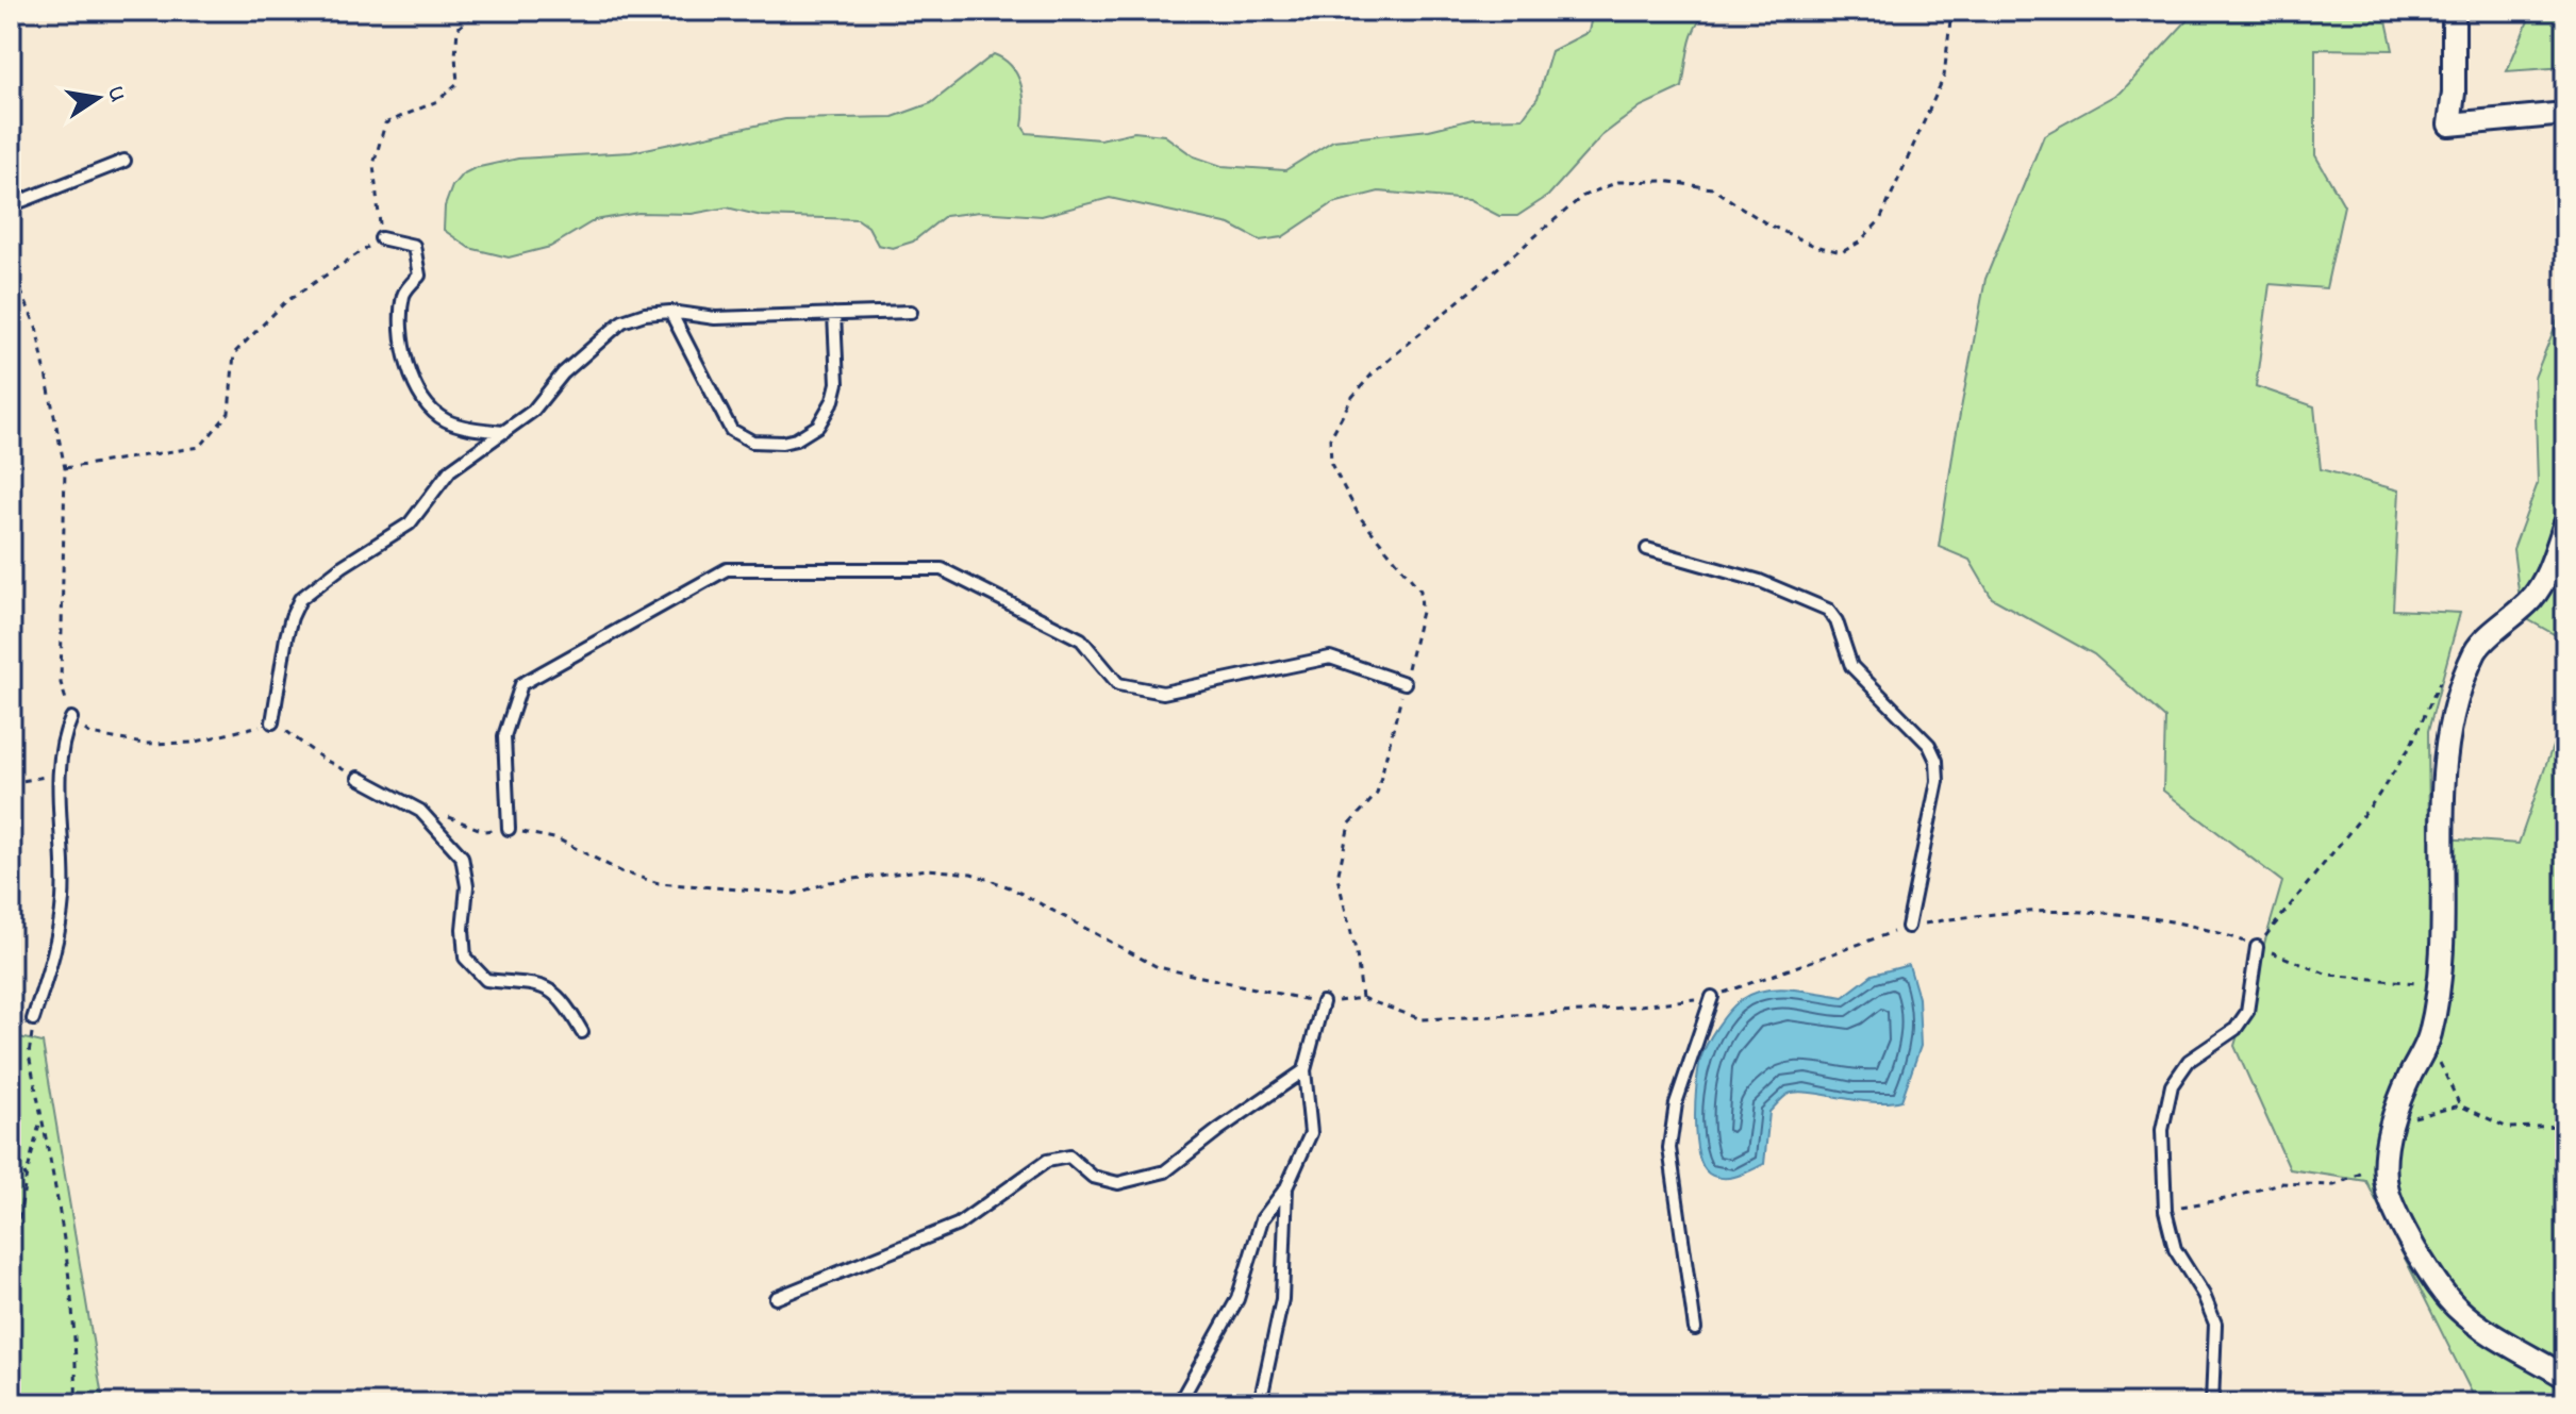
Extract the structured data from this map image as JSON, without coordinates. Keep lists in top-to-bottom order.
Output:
{
  "north": "right"
}
